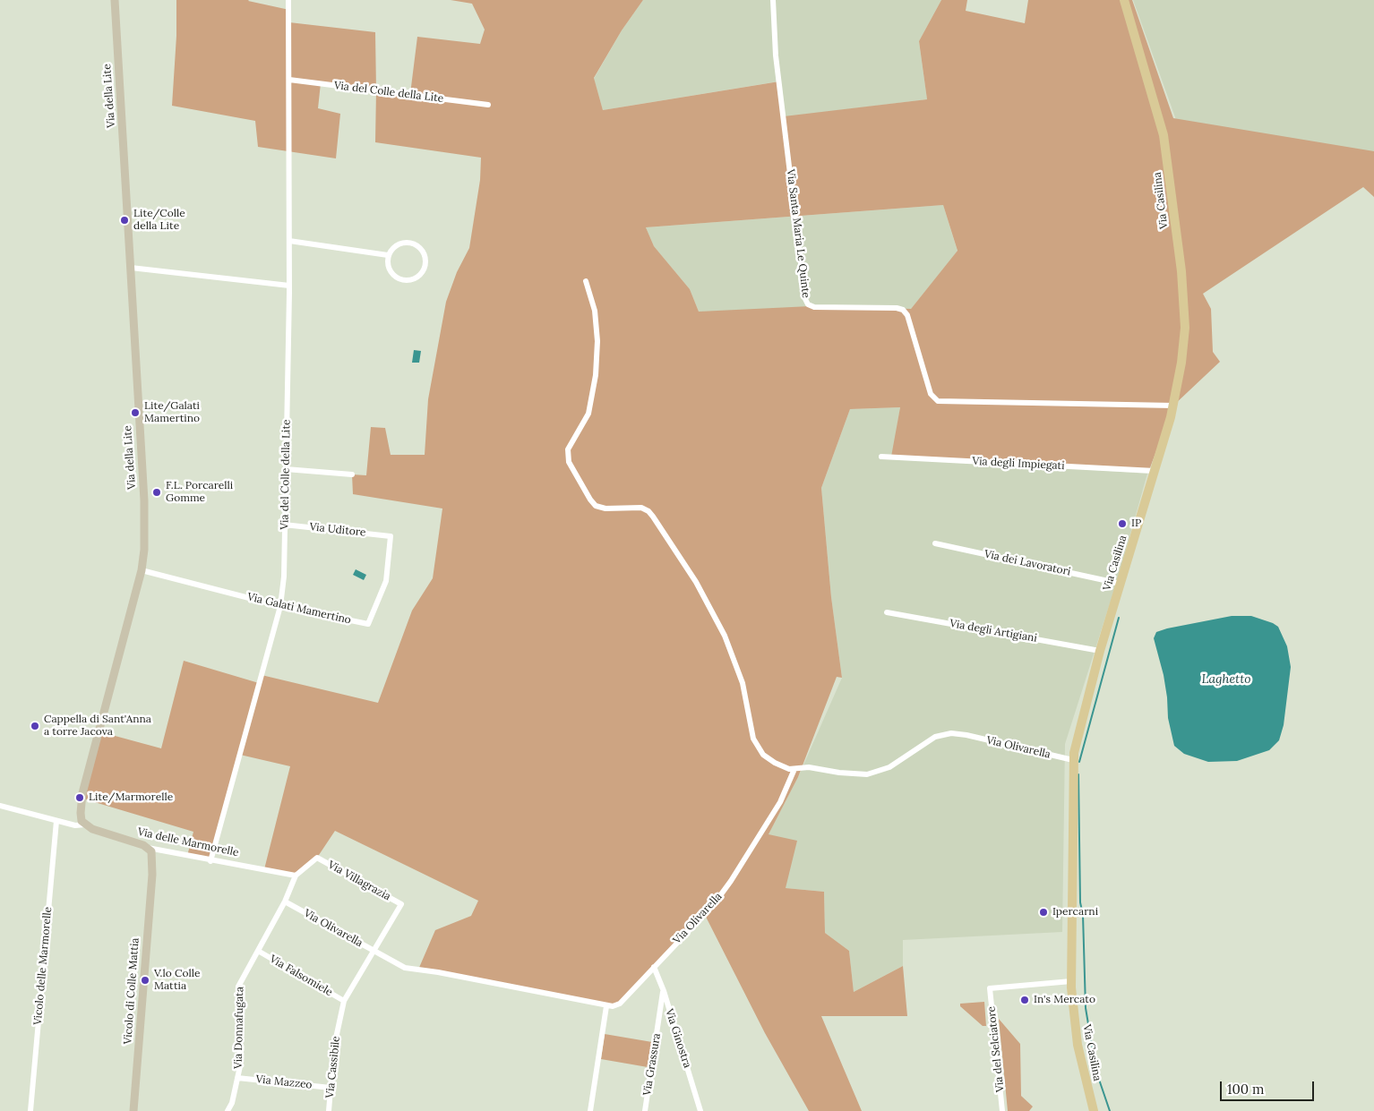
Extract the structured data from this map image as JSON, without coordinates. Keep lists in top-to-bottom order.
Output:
{
  "streets": {
    "main road": ["Via Casilina"],
    "street": [
      "Via del Colle della Lite",
      "Via della Lite",
      "Via Santa Maria Le Quinte",
      "Via degli Impiegati",
      "Via Uditore",
      "Via dei Lavoratori",
      "Via Galati Mamertino",
      "Via degli Artigiani",
      "Via Olivarella",
      "Via delle Marmorelle",
      "Via Villagrazia",
      "Vicolo delle Marmorelle",
      "Via Falsomiele",
      "Vicolo di Colle Mattia",
      "Via Donnafugata",
      "Via Ginostra",
      "Via del Selciatore",
      "Via Grassura",
      "Via Cassibile",
      "Via Mazzeo"
    ]
  },
  "crossings": [
    ["Via del Colle della Lite", "Via Uditore"],
    ["Via del Colle della Lite", "Via Galati Mamertino"],
    ["Via del Colle della Lite", "Via delle Marmorelle"],
    ["Via della Lite", "Via Galati Mamertino"],
    ["Via della Lite", "Via delle Marmorelle"],
    ["Via Casilina", "Via Santa Maria Le Quinte"],
    ["Via Casilina", "Via degli Impiegati"],
    ["Via Casilina", "Via dei Lavoratori"],
    ["Via Casilina", "Via degli Artigiani"],
    ["Via Casilina", "Via Olivarella"],
    ["Via Casilina", "Via del Selciatore"],
    ["Via Uditore", "Via Galati Mamertino"],
    ["Via Olivarella", "Via Villagrazia"],
    ["Via Olivarella", "Via Donnafugata"],
    ["Via Olivarella", "Via Ginostra"],
    ["Via Olivarella", "Via Cassibile"],
    ["Via delle Marmorelle", "Via Villagrazia"],
    ["Via delle Marmorelle", "Vicolo delle Marmorelle"],
    ["Via delle Marmorelle", "Vicolo di Colle Mattia"],
    ["Via delle Marmorelle", "Via Donnafugata"],
    ["Via Villagrazia", "Via Donnafugata"],
    ["Via Villagrazia", "Via Cassibile"],
    ["Via Falsomiele", "Via Donnafugata"],
    ["Via Falsomiele", "Via Cassibile"],
    ["Via Donnafugata", "Via Mazzeo"],
    ["Via Ginostra", "Via Grassura"],
    ["Via Cassibile", "Via Mazzeo"]
  ],
  "water": ["Laghetto"],
  "places": [
    "Lite/Colle della Lite",
    "Lite/Galati Mamertino",
    "F.L. Porcarelli Gomme",
    "IP",
    "Cappella di Sant'Anna a torre Jacova",
    "Lite/Marmorelle",
    "Ipercarni",
    "V.lo Colle Mattia",
    "In's Mercato"
  ],
  "scale_bar": "100 m"
}
